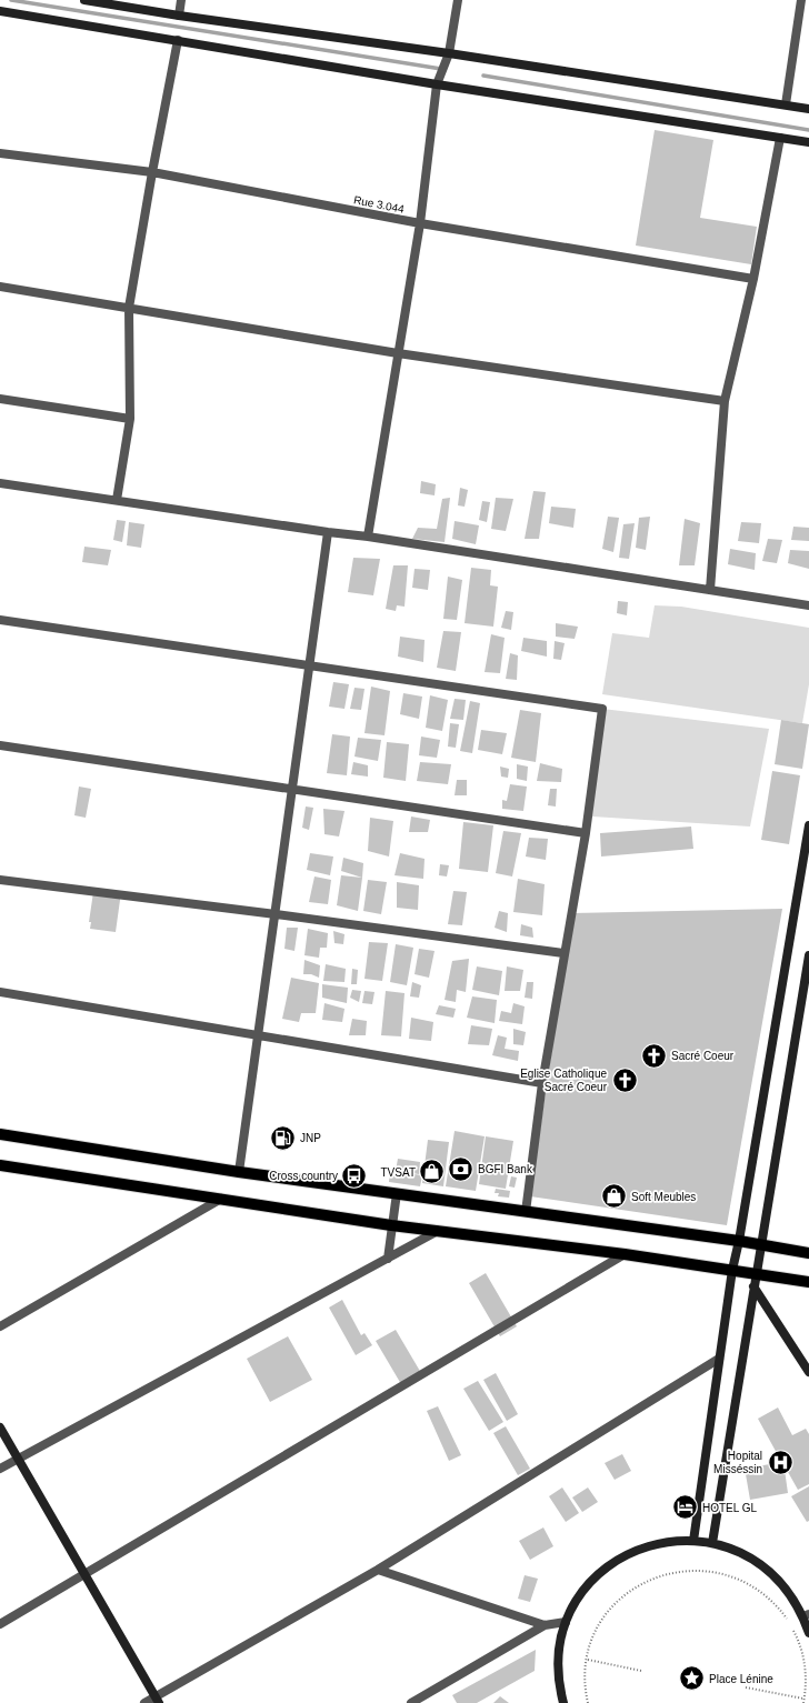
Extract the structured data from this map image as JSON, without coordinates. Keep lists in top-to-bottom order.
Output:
{
  "streets": {
    "street": ["Rue 3.044"]
  },
  "places": {
    "church": ["Sacré Coeur", "Eglise Catholique Sacré Coeur"],
    "fuel station": ["JNP"],
    "bank": ["BGFI Bank"],
    "shop": ["TVSAT", "Soft Meubles"],
    "bus stop": ["Cross country"],
    "hospital": ["Hopital Misséssin"],
    "hotel": ["HOTEL GL"],
    "place": ["Place Lénine"]
  }
}
